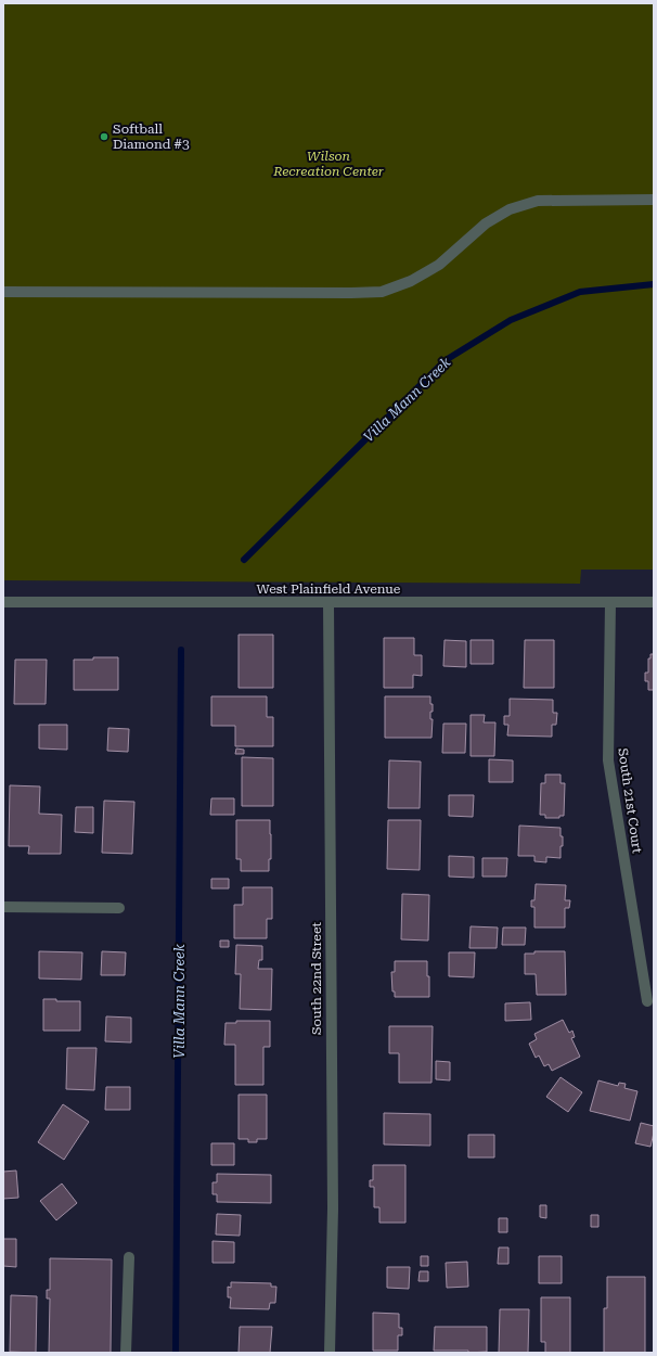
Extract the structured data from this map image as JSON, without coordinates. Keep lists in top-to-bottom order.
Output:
{
  "streets": {
    "street": ["West Plainfield Avenue", "South 21st Court", "South 22nd Street"]
  },
  "crossings": [
    ["West Plainfield Avenue", "South 21st Court"],
    ["West Plainfield Avenue", "South 22nd Street"]
  ],
  "water": ["Villa Mann Creek"],
  "parks": ["Wilson Recreation Center"],
  "places": ["Softball Diamond #3"]
}
